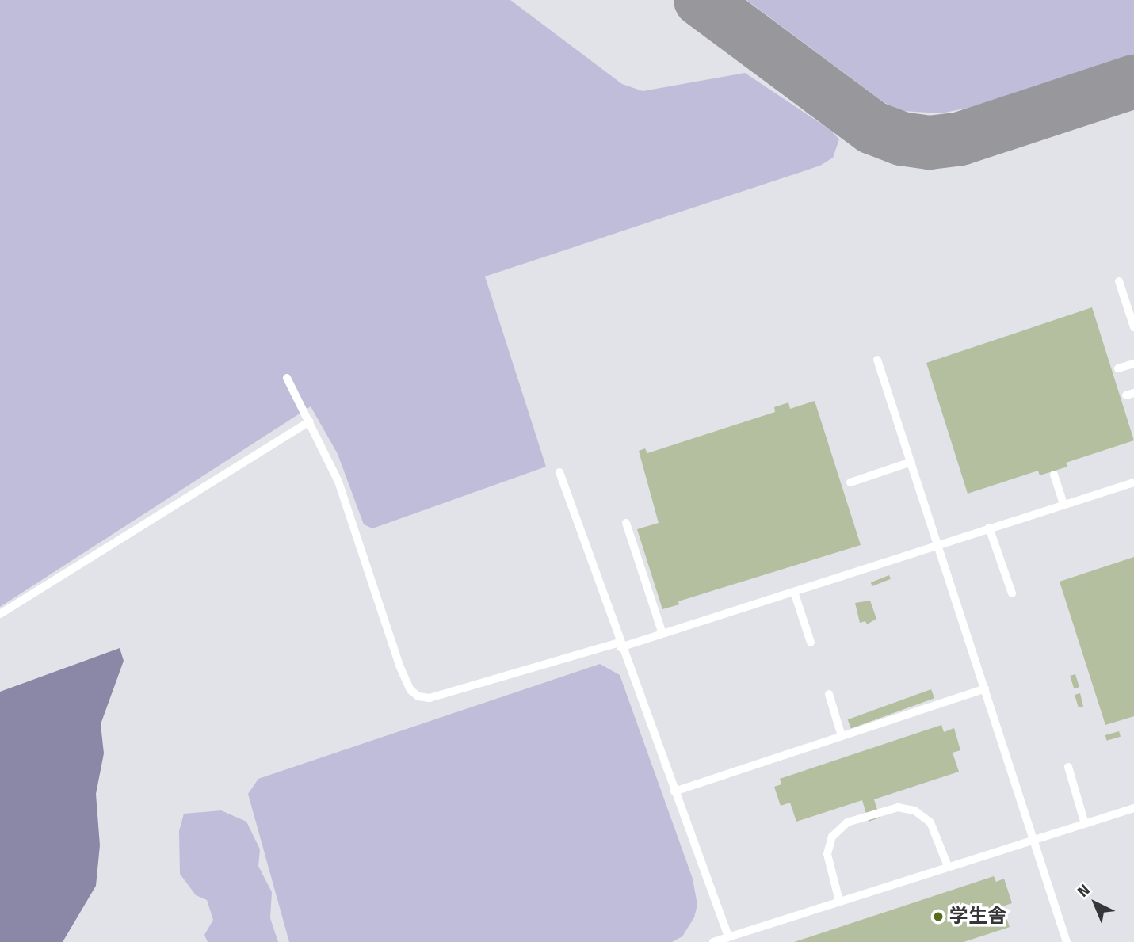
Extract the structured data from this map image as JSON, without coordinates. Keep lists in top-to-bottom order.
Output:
{
  "places": ["学生舎"],
  "north": "top left"
}
